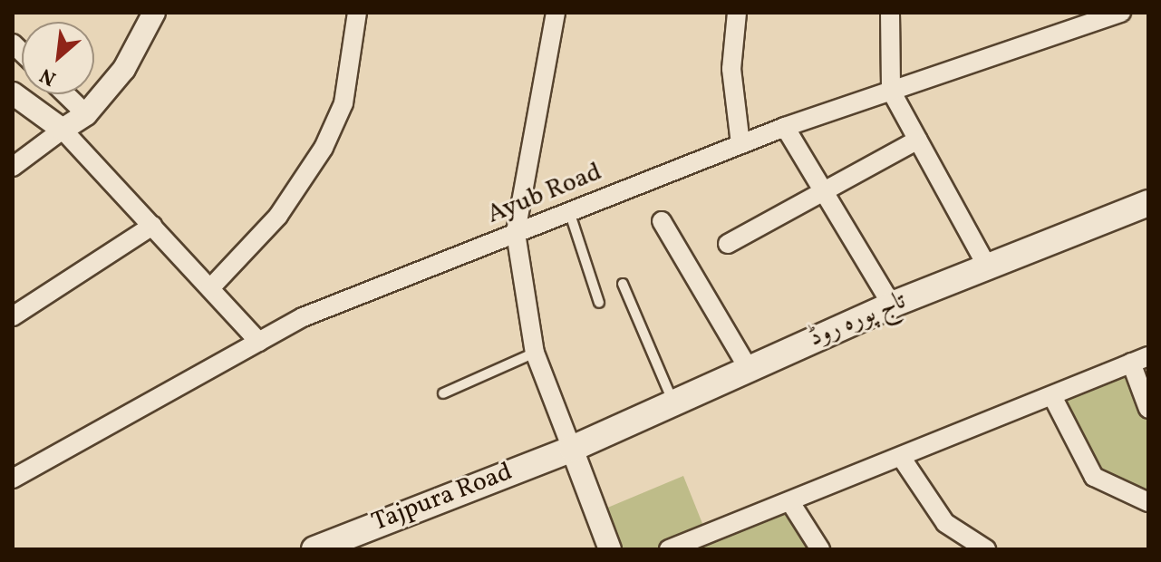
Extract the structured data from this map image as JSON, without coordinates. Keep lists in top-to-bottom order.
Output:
{
  "streets": {
    "main road": ["تاج پورہ روڈ", "Tajpura Road"],
    "street": ["Ayub Road"]
  },
  "crossings": [
    ["تاج پورہ روڈ", "Tajpura Road"]
  ],
  "north": "bottom left"
}
